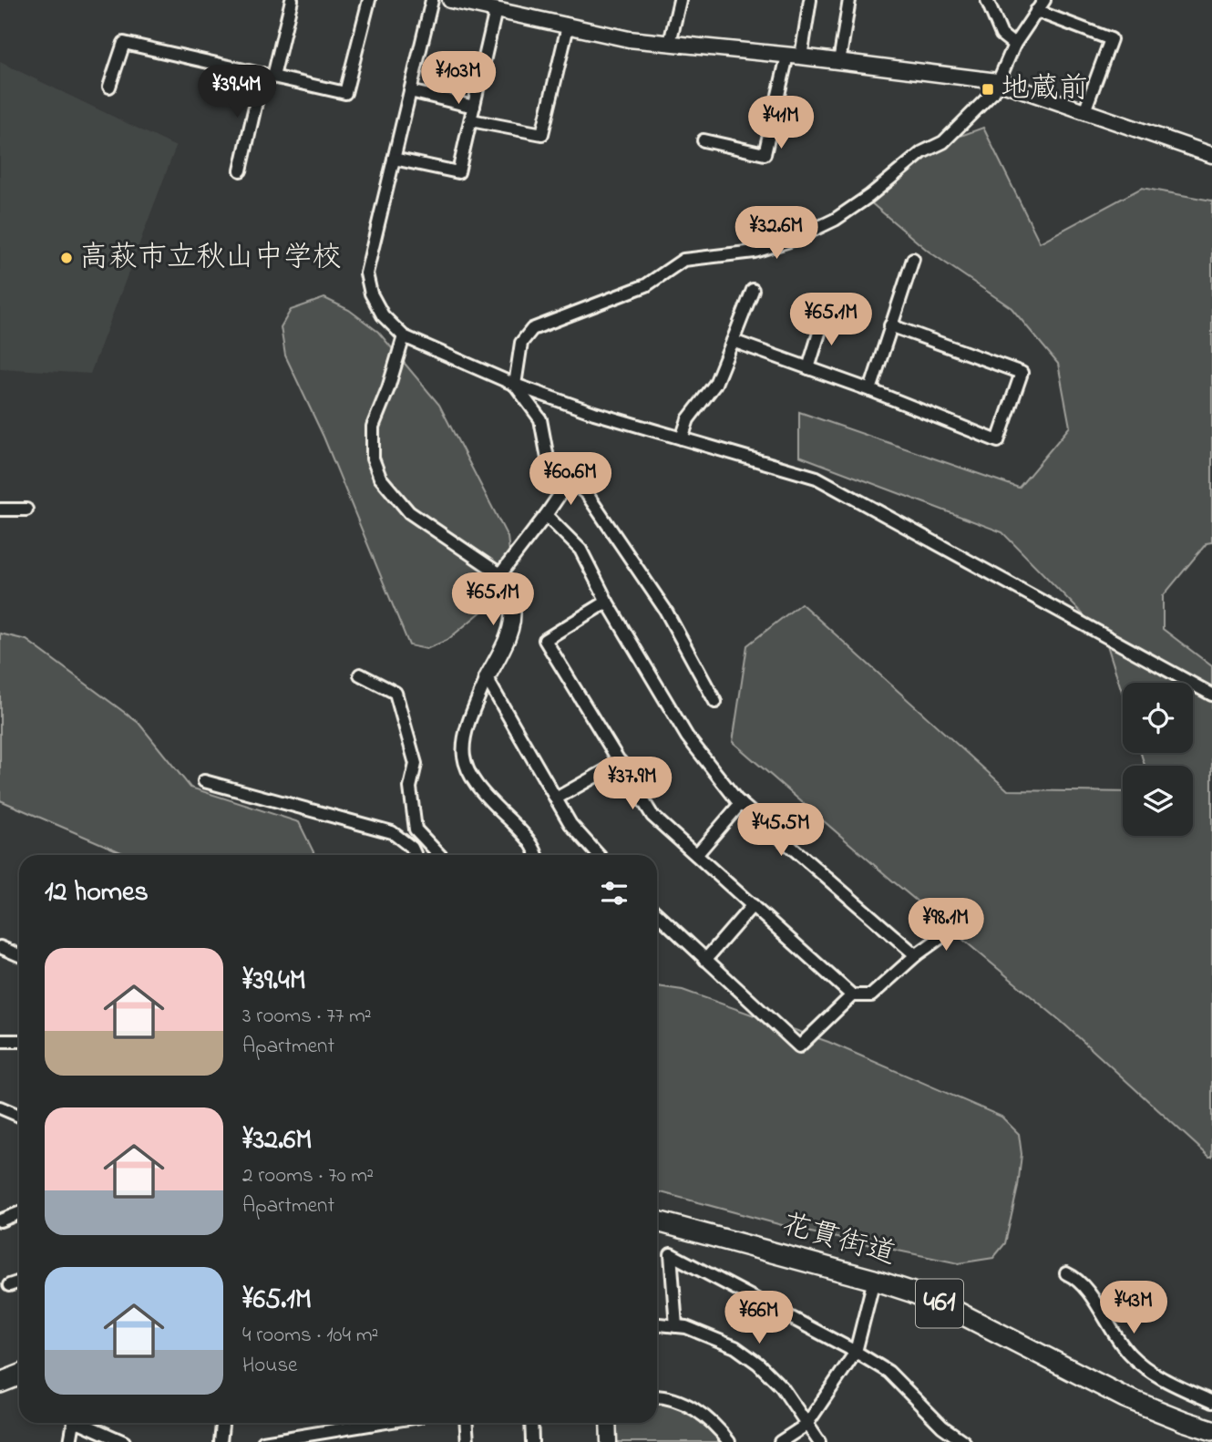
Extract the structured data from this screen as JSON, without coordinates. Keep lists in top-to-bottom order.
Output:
{
  "streets": {
    "highway": ["花貫街道", "461"]
  },
  "places": {
    "transit": ["地蔵前"],
    "other": ["高萩市立秋山中学校"]
  },
  "page": {
    "price": [
      "¥103M",
      "¥39.4M",
      "¥41M",
      "¥32.6M",
      "¥65.1M",
      "¥60.6M",
      "¥65.1M",
      "¥37.9M",
      "¥45.5M",
      "¥98.1M",
      "¥43M",
      "¥66M"
    ],
    "heading": "12 homes",
    "list": [
      {
        "name": "¥39.4M",
        "note": "3 rooms · 77 m² · Apartment"
      },
      {
        "name": "¥32.6M",
        "note": "2 rooms · 70 m² · Apartment"
      },
      {
        "name": "¥65.1M",
        "note": "4 rooms · 104 m² · House"
      }
    ]
  }
}
